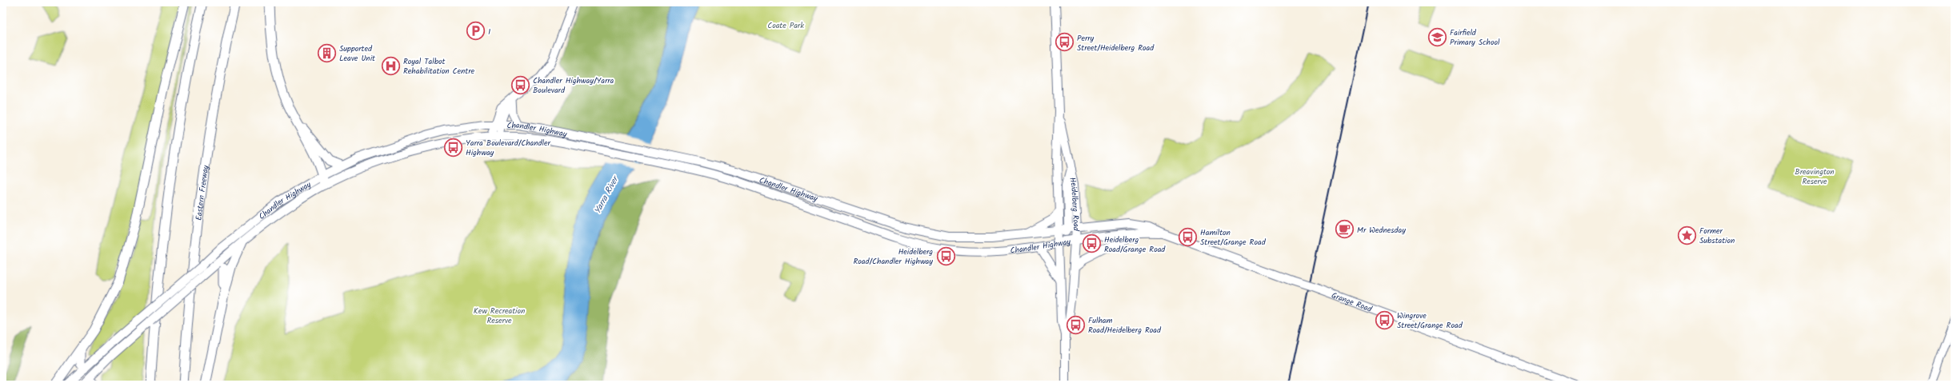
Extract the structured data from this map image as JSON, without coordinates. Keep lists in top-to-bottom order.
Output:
{
  "streets": {
    "highway": ["Eastern Freeway"],
    "main road": ["Chandler Highway", "Heidelberg Road", "Grange Road"]
  },
  "crossings": [
    ["Chandler Highway", "Heidelberg Road"],
    ["Chandler Highway", "Grange Road"],
    ["Heidelberg Road", "Grange Road"]
  ],
  "water": ["Yarra River"],
  "parks": ["Coate Park", "Breavington Reserve", "Kew Recreation Reserve"],
  "places": {
    "parking": ["1"],
    "school or university": ["Fairfield Primary School"],
    "bus stop": [
      "Perry Street/Heidelberg Road",
      "Chandler Highway/Yarra Boulevard",
      "Yarra Boulevard/Chandler Highway",
      "Hamilton Street/Grange Road",
      "Heidelberg Road/Grange Road",
      "Heidelberg Road/Chandler Highway",
      "Wingrove Street/Grange Road",
      "Fulham Road/Heidelberg Road"
    ],
    "building": ["Supported Leave Unit"],
    "hospital": ["Royal Talbot Rehabilitation Centre"],
    "cafe": ["Mr Wednesday"],
    "place": ["Former Substation"]
  }
}
